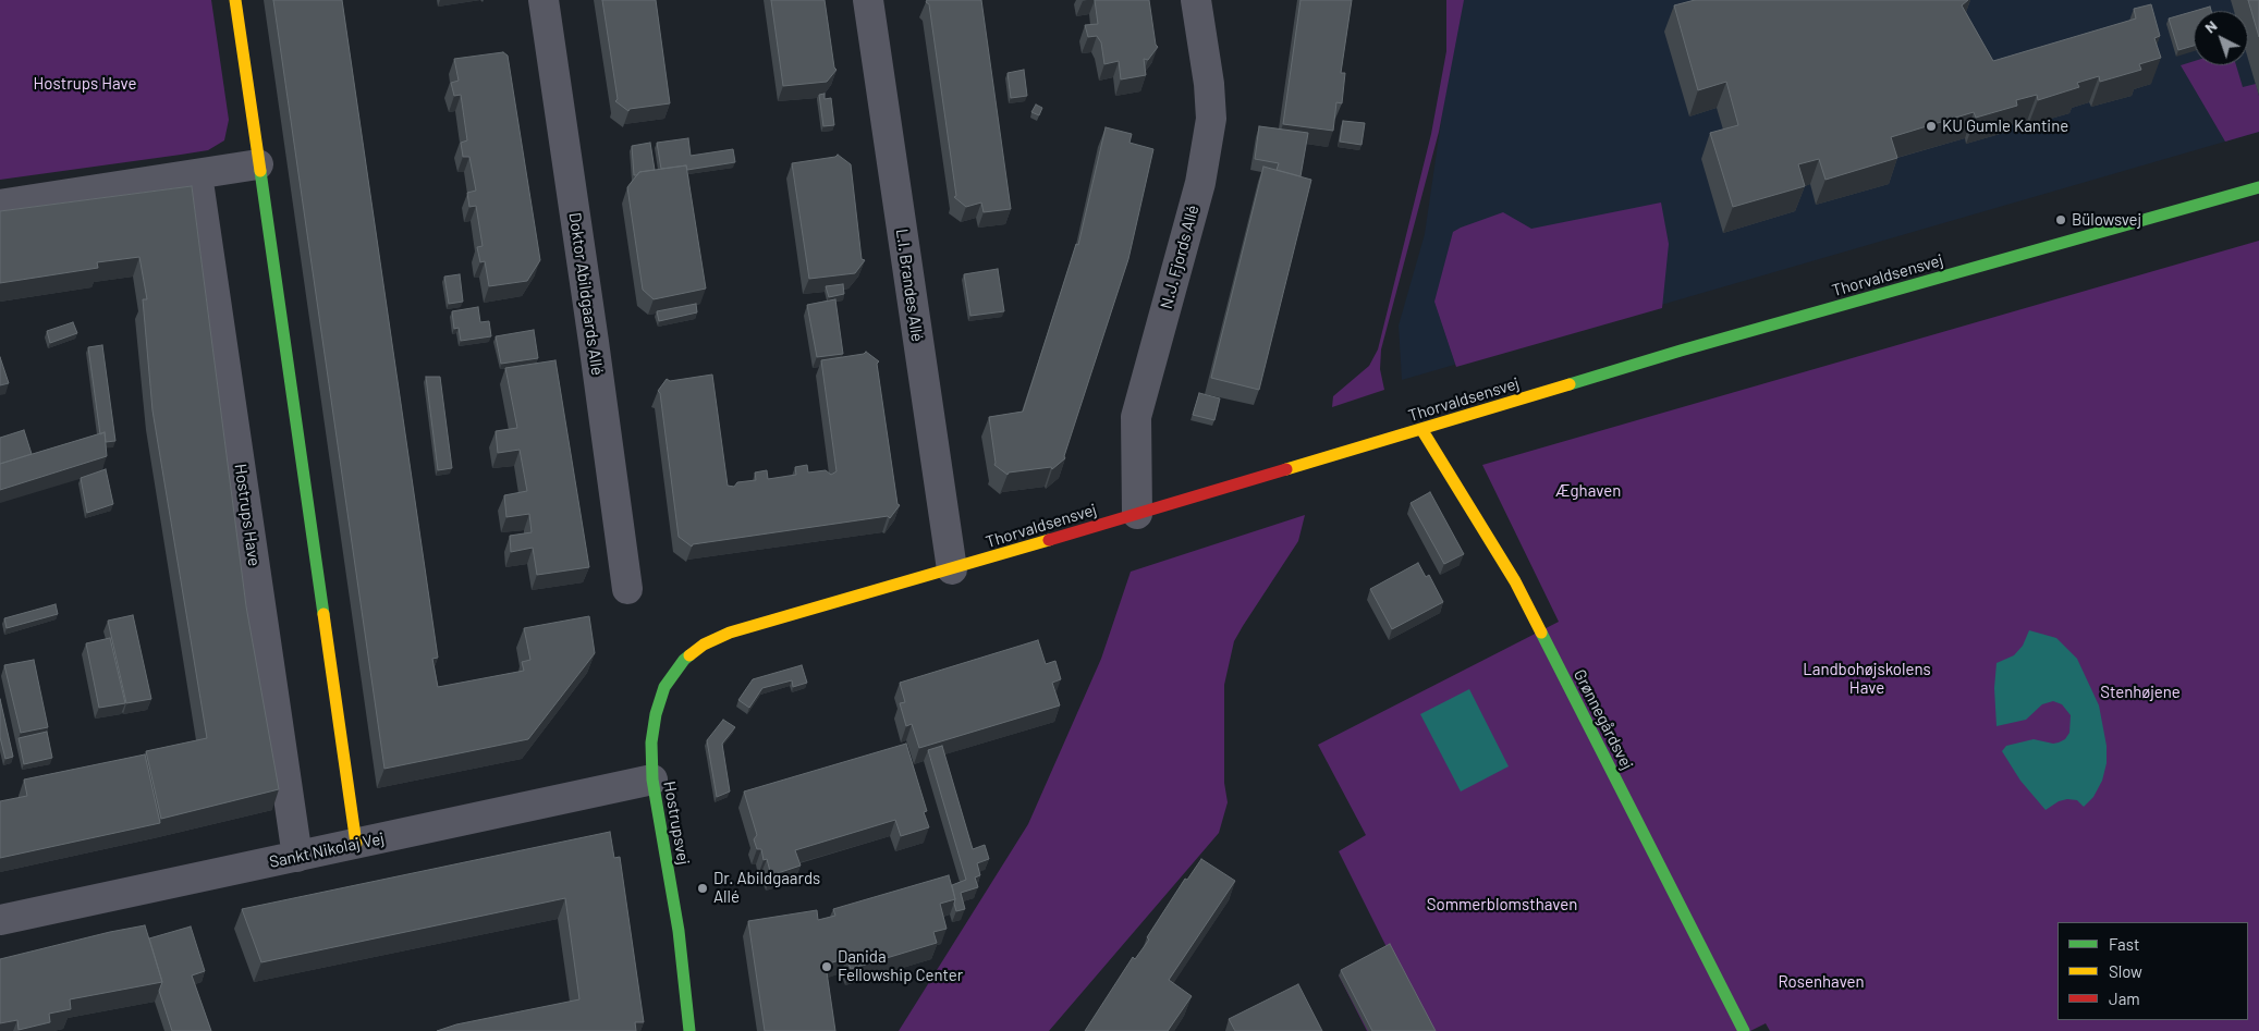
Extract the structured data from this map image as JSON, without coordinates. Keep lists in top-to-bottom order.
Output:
{
  "streets": {
    "street": [
      "N.J. Fjords Allé",
      "Thorvaldsensvej",
      "L.I. Brandes Allé",
      "Doktor Abildgaards Allé",
      "Hostrups Have",
      "Grønnegårdsvej",
      "Hostrupsvej",
      "Sankt Nikolaj Vej"
    ]
  },
  "crossings": [
    ["N.J. Fjords Allé", "Thorvaldsensvej"],
    ["Thorvaldsensvej", "L.I. Brandes Allé"],
    ["Thorvaldsensvej", "Grønnegårdsvej"],
    ["Thorvaldsensvej", "Hostrupsvej"],
    ["Hostrups Have", "Sankt Nikolaj Vej"],
    ["Hostrupsvej", "Sankt Nikolaj Vej"]
  ],
  "parks": [
    "Hostrups Have",
    "Æghaven",
    "Landbohøjskolens Have",
    "Stenhøjene",
    "Sommerblomsthaven",
    "Rosenhaven"
  ],
  "places": [
    "KU Gumle Kantine",
    "Bülowsvej",
    "Dr. Abildgaards Allé",
    "Danida Fellowship Center"
  ],
  "legend": ["Fast", "Slow", "Jam"],
  "north": "top left"
}
